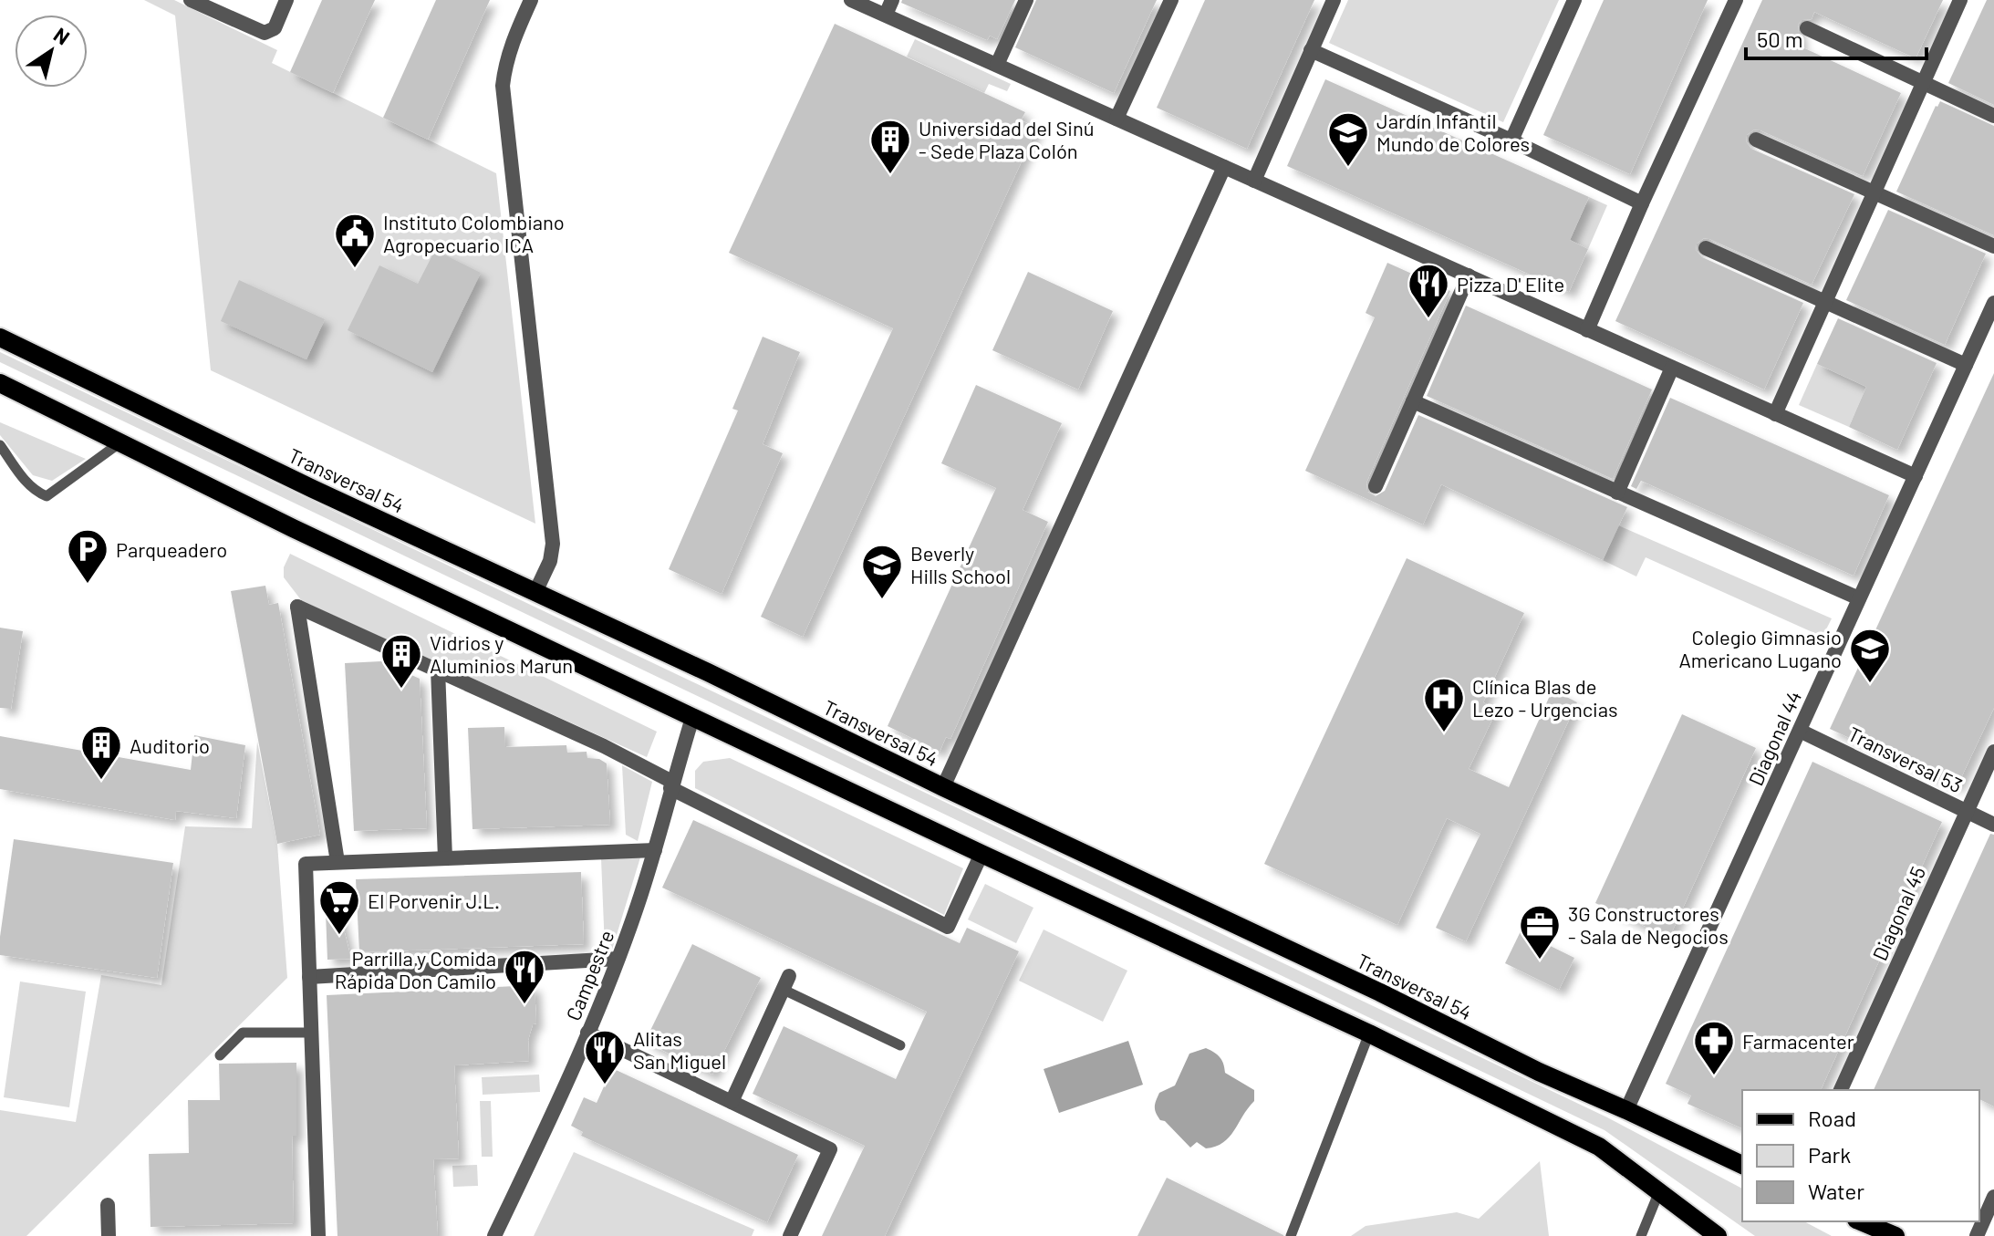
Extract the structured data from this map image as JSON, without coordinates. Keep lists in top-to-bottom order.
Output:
{
  "streets": {
    "main road": ["Transversal 54"],
    "street": [
      "Diagonal 44",
      "Transversal 53",
      "Diagonal 45",
      "Campestre"
    ]
  },
  "crossings": [
    ["Transversal 54", "Diagonal 44"],
    ["Diagonal 44", "Transversal 53"],
    ["Transversal 53", "Diagonal 45"]
  ],
  "places": {
    "school or university": ["Jardín Infantil Mundo de Colores", "Beverly Hills School", "Colegio Gimnasio Americano Lugano"],
    "building": ["Universidad del Sinú - Sede Plaza Colón", "Vidrios y Aluminios Marun", "Auditorio"],
    "public building": ["Instituto Colombiano Agropecuario ICA"],
    "restaurant": ["Pizza D' Elite", "Parrilla y Comida Rápida Don Camilo", "Alitas San Miguel"],
    "parking": ["Parqueadero"],
    "hospital": ["Clínica Blas de Lezo - Urgencias"],
    "supermarket": ["El Porvenir J.L."],
    "office": ["3G Constructores - Sala de Negocios"],
    "pharmacy": ["Farmacenter"]
  },
  "legend": ["Road", "Park", "Water"],
  "scale_bar": "50 m",
  "north": "top right"
}
